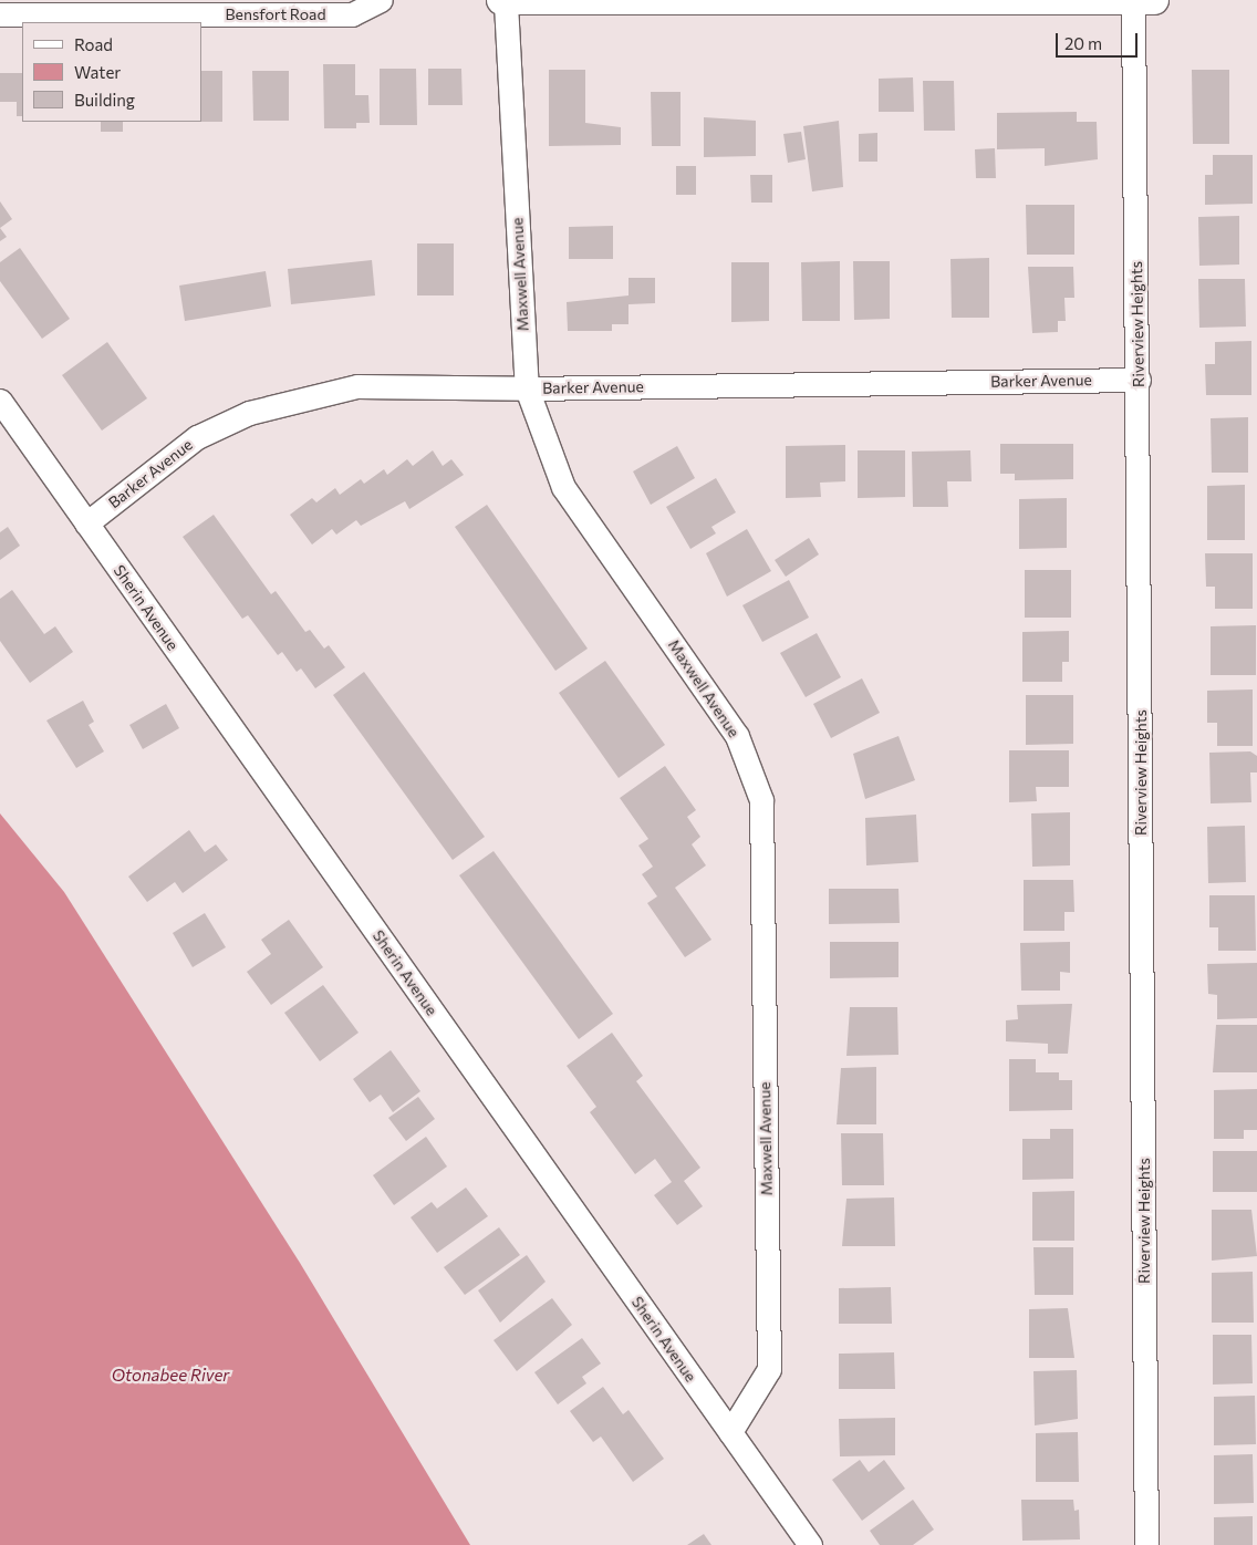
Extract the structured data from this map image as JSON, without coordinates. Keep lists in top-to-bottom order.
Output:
{
  "streets": {
    "street": [
      "Bensfort Road",
      "Maxwell Avenue",
      "Riverview Heights",
      "Barker Avenue",
      "Sherin Avenue"
    ]
  },
  "crossings": [
    ["Maxwell Avenue", "Barker Avenue"],
    ["Maxwell Avenue", "Sherin Avenue"],
    ["Riverview Heights", "Barker Avenue"],
    ["Barker Avenue", "Sherin Avenue"]
  ],
  "water": ["Otonabee River"],
  "legend": ["Road", "Water", "Building"],
  "scale_bar": "20 m"
}
